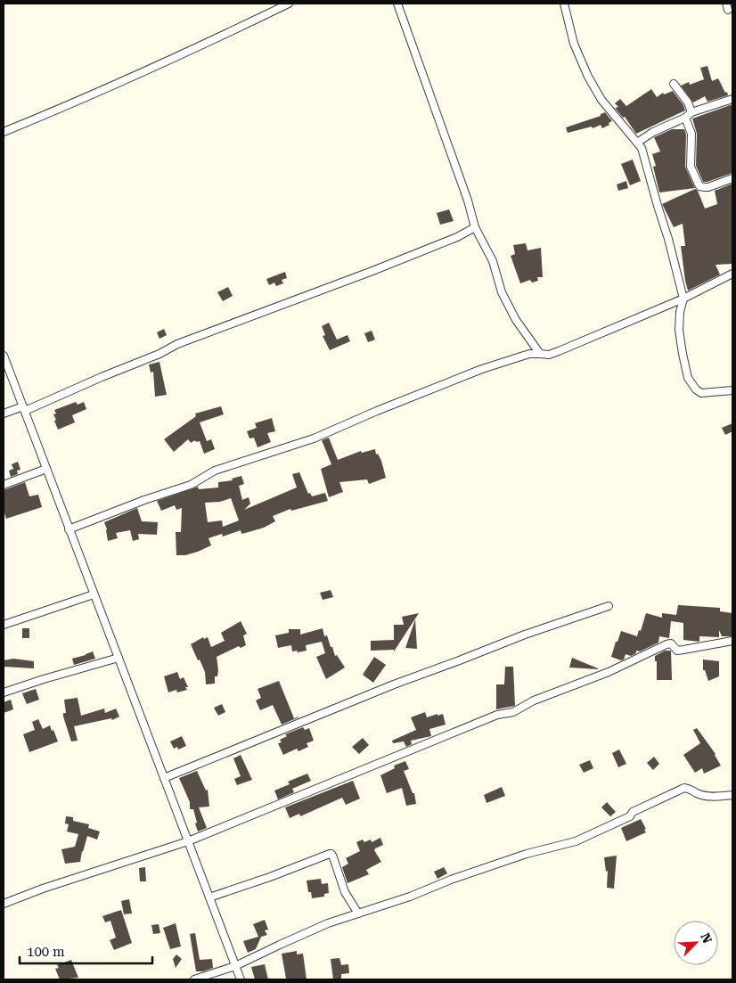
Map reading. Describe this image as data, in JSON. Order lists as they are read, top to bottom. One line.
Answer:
{"scale_bar":"100 m","north":"top right"}
